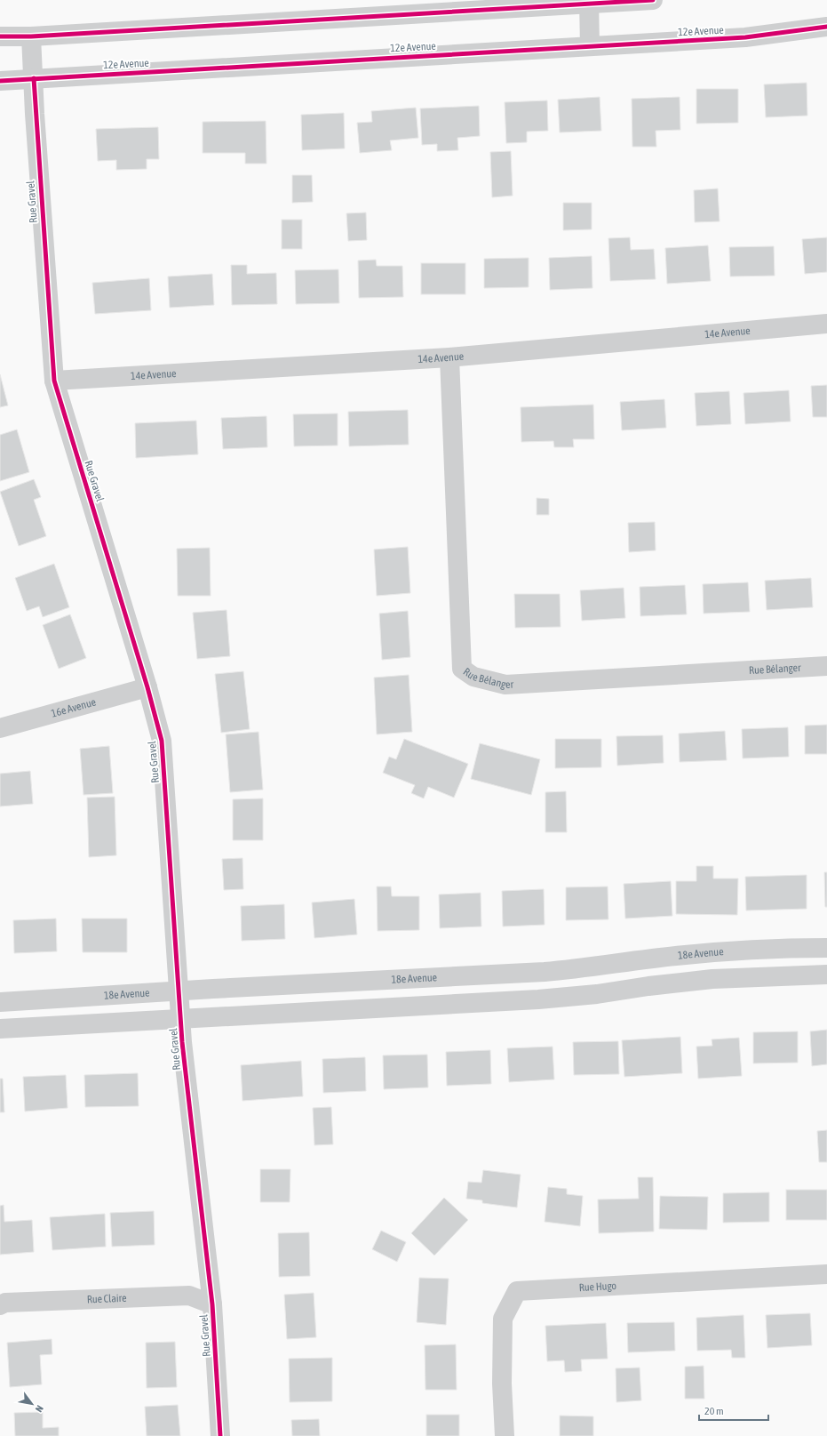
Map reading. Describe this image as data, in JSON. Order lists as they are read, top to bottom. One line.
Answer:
{"streets":{"street":["12e Avenue","Rue Gravel","14e Avenue","Rue Bélanger","16e Avenue","18e Avenue","Rue Hugo","Rue Claire"]},"crossings":[["12e Avenue","Rue Gravel"],["Rue Gravel","14e Avenue"],["Rue Gravel","16e Avenue"],["Rue Gravel","18e Avenue"],["Rue Gravel","Rue Claire"],["14e Avenue","Rue Bélanger"]],"scale_bar":"20 m","north":"bottom right"}
